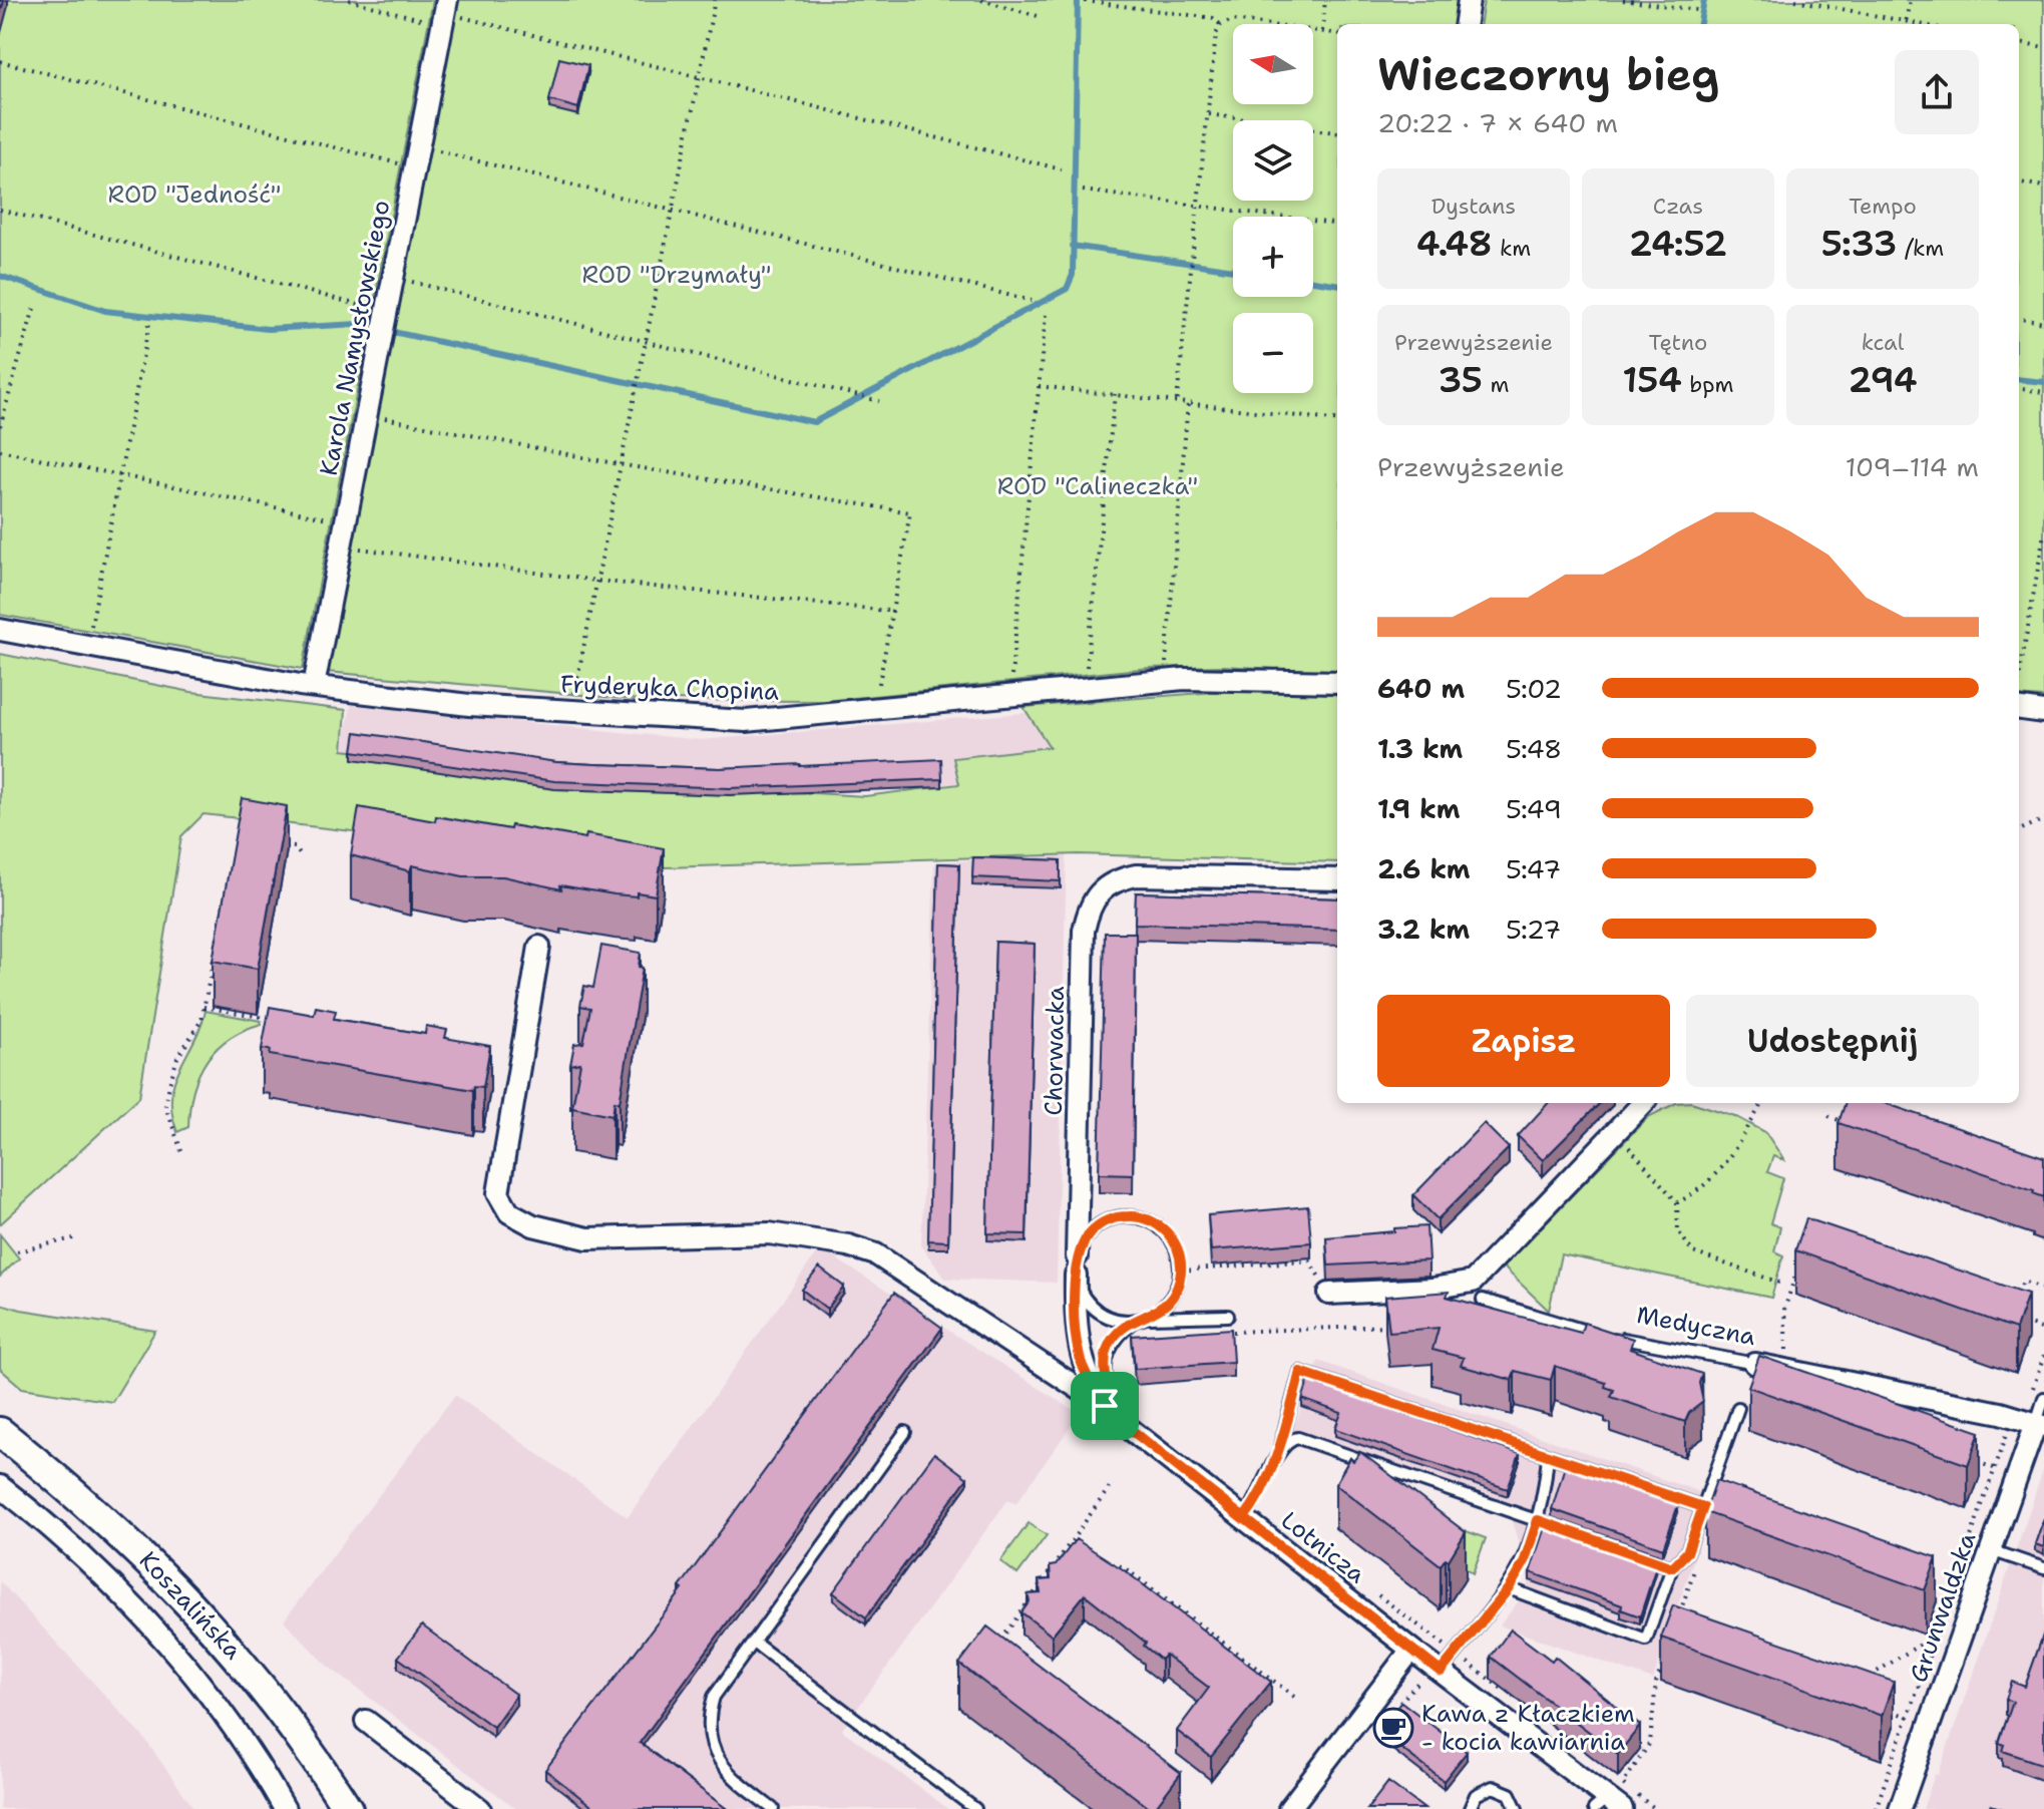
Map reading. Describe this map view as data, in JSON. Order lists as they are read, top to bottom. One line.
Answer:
{"streets":{"street":["Karola Namysłowskiego","Fryderyka Chopina","Chorwacka","Medyczna","Lotnicza","Koszalińska","Grunwaldzka"]},"crossings":[["Karola Namysłowskiego","Fryderyka Chopina"],["Chorwacka","Lotnicza"],["Medyczna","Grunwaldzka"]],"parks":["ROD \"Jedność\"","ROD \"Drzymały\"","ROD \"Calineczka\""],"places":{"cafe":["Kawa z Kłaczkiem - kocia kawiarnia"]},"north":"left","page":{"map_buttons":["+","−"],"heading":["Wieczorny bieg","20:22 · 7 × 640 m"],"stats":[["Dystans","4.48 km"],["Czas","24:52"],["Tempo","5:33 /km"],["Przewyższenie","35 m"],["Tętno","154 bpm"],["kcal","294"]],"chart":["Przewyższenie","109–114 m"],"list":[{"name":"640 m","note":"5:02"},{"name":"1.3 km","note":"5:48"},{"name":"1.9 km","note":"5:49"},{"name":"2.6 km","note":"5:47"},{"name":"3.2 km","note":"5:27"}],"buttons":["Zapisz","Udostępnij"]}}
